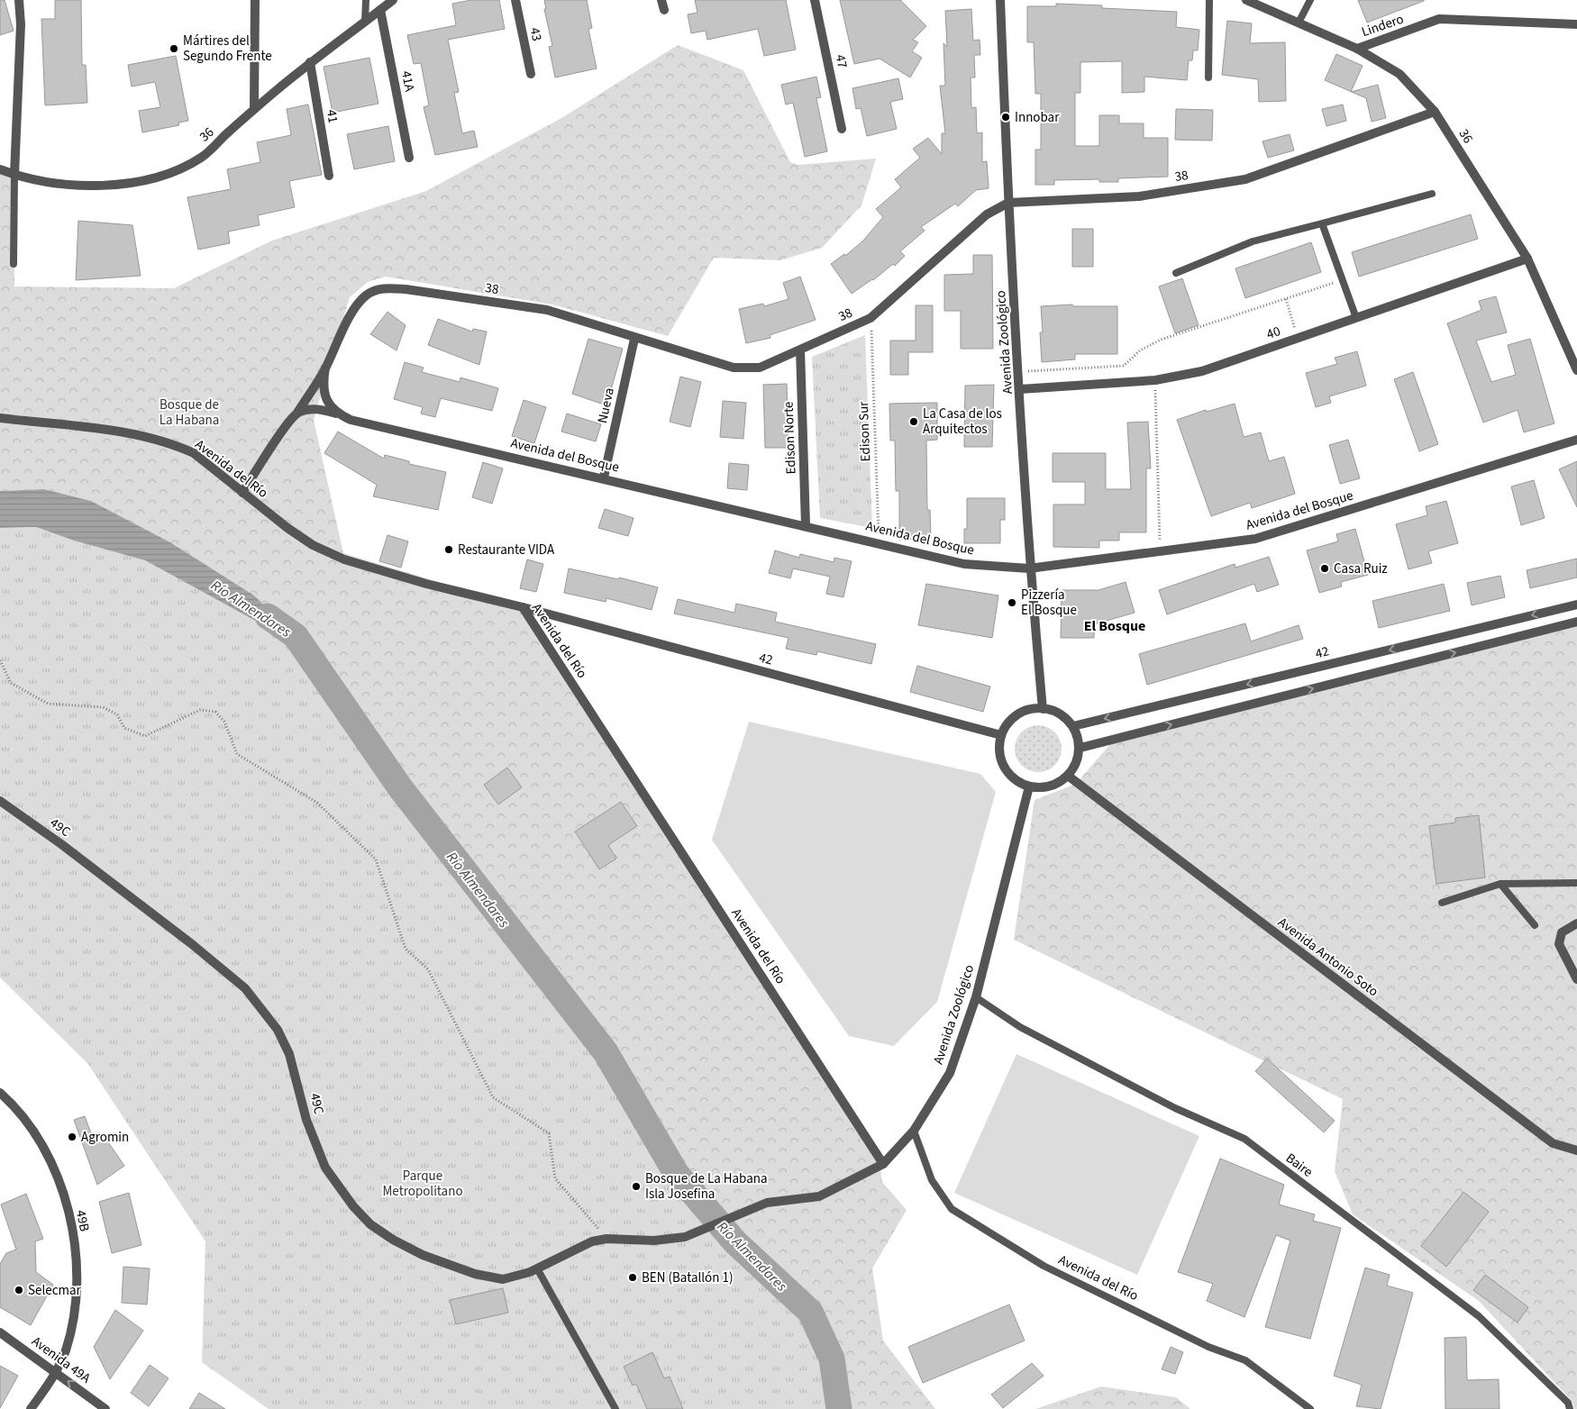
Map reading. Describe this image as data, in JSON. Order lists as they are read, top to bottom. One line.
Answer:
{"streets":{"street":["Lindero","43","47","41A","41","36","38","40","Avenida Zoológico","Nueva","Edison Norte","Avenida del Bosque","Avenida del Río","42","49C","Avenida Antonio Soto","49B","Avenida 49A"],"lane":["Baire"],"path":["Edison Sur"]},"crossings":[["Lindero","36"],["41A","36"],["41","36"],["36","38"],["36","40"],["38","Avenida Zoológico"],["38","Nueva"],["38","Edison Sur"],["38","Edison Norte"],["38","Avenida del Bosque"],["40","Avenida Zoológico"],["Avenida Zoológico","Avenida del Bosque"],["Avenida Zoológico","Avenida del Río"],["Avenida Zoológico","42"],["Avenida Zoológico","49C"],["Avenida Zoológico","Avenida Antonio Soto"],["Avenida Zoológico","Baire"],["Nueva","Avenida del Bosque"],["Edison Sur","Avenida del Bosque"],["Edison Norte","Avenida del Bosque"],["Avenida del Río","42"],["42","Avenida Antonio Soto"],["49B","Avenida 49A"]],"one_way":["Avenida 49A"],"districts":["El Bosque"],"water":["Río Almendares"],"parks":["Bosque de La Habana","Parque Metropolitano"],"places":["Mártires del Segundo Frente","Innobar","La Casa de los Arquitectos","Restaurante VIDA","Casa Ruiz","Pizzería El Bosque","Agromin","Bosque de La Habana Isla Josefina","BEN (Batallón 1)","Selecmar"]}
